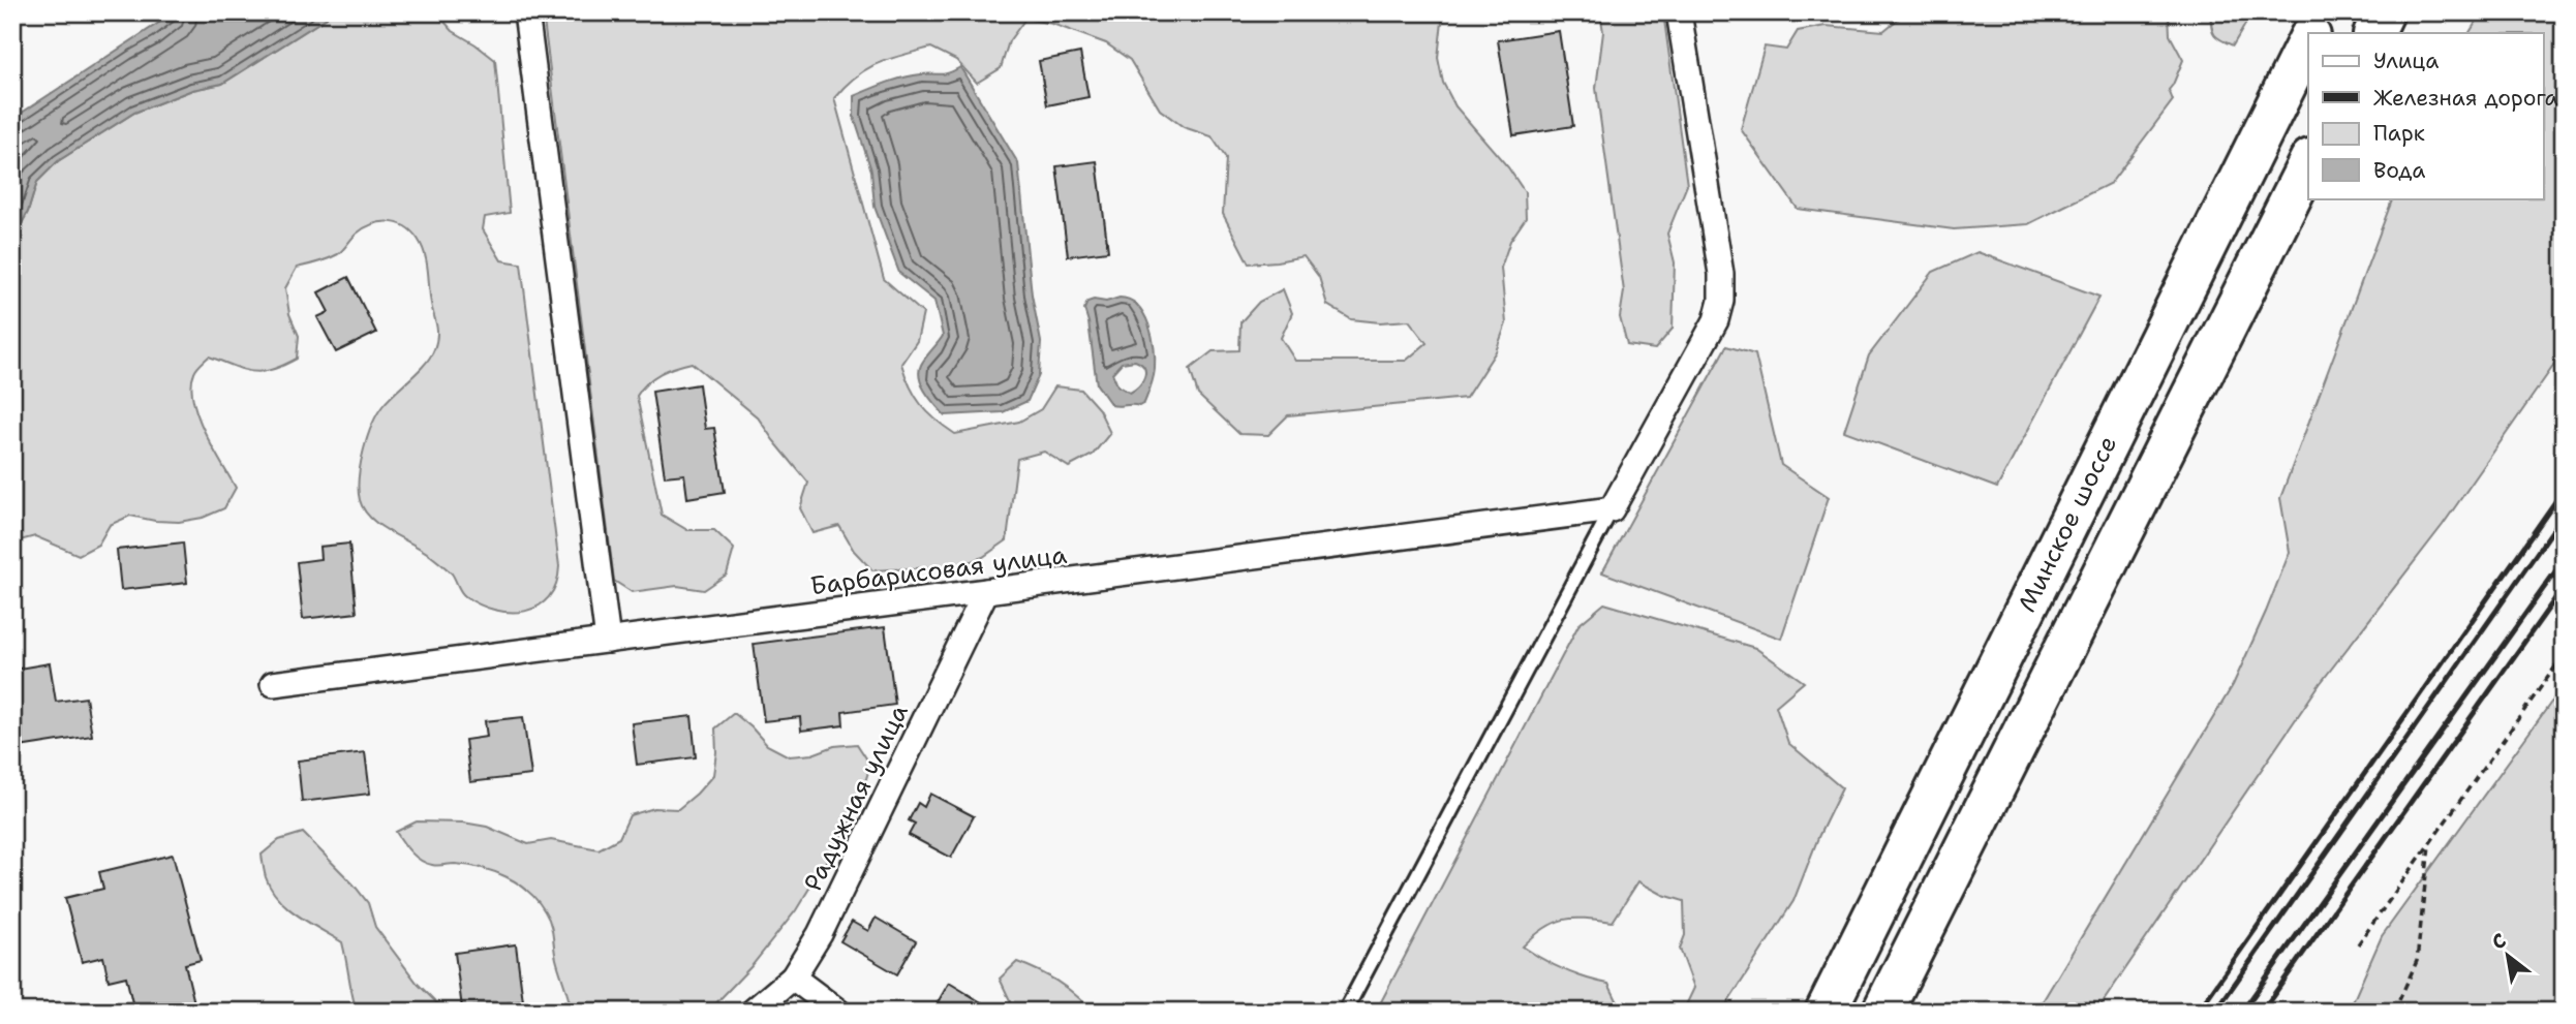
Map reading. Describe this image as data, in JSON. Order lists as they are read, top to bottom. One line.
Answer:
{"streets":{"highway":["Минское шоссе"],"street":["Барбарисовая улица","Радужная улица"]},"crossings":[["Барбарисовая улица","Радужная улица"]],"legend":["Улица","Железная дорога","Парк","Вода"],"north":"top left"}
